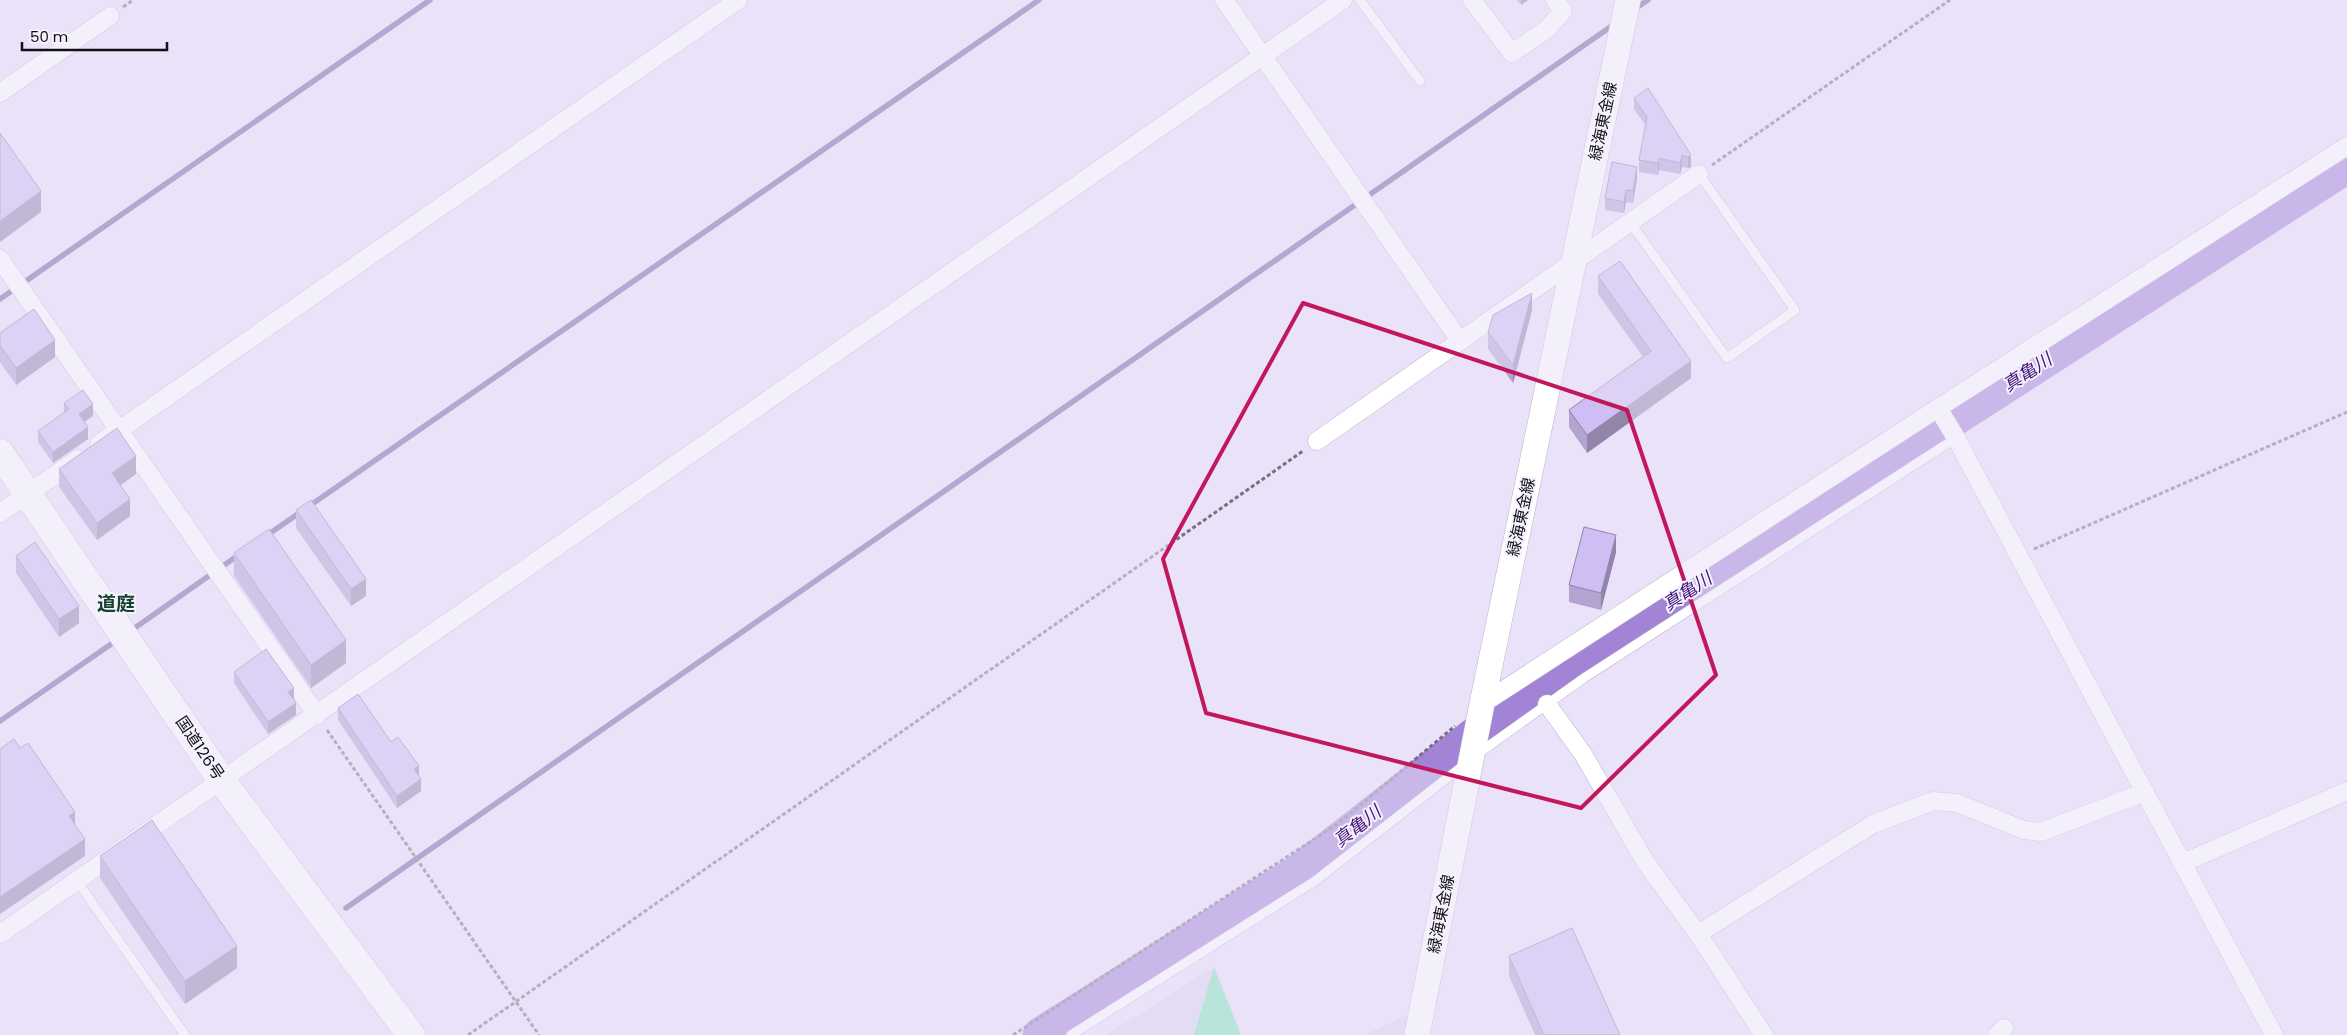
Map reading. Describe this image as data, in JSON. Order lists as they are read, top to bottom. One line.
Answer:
{"streets":{"highway":["国道126号"],"main road":["緑海東金線"]},"districts":["道庭"],"water":["真亀川"],"scale_bar":"50 m"}
